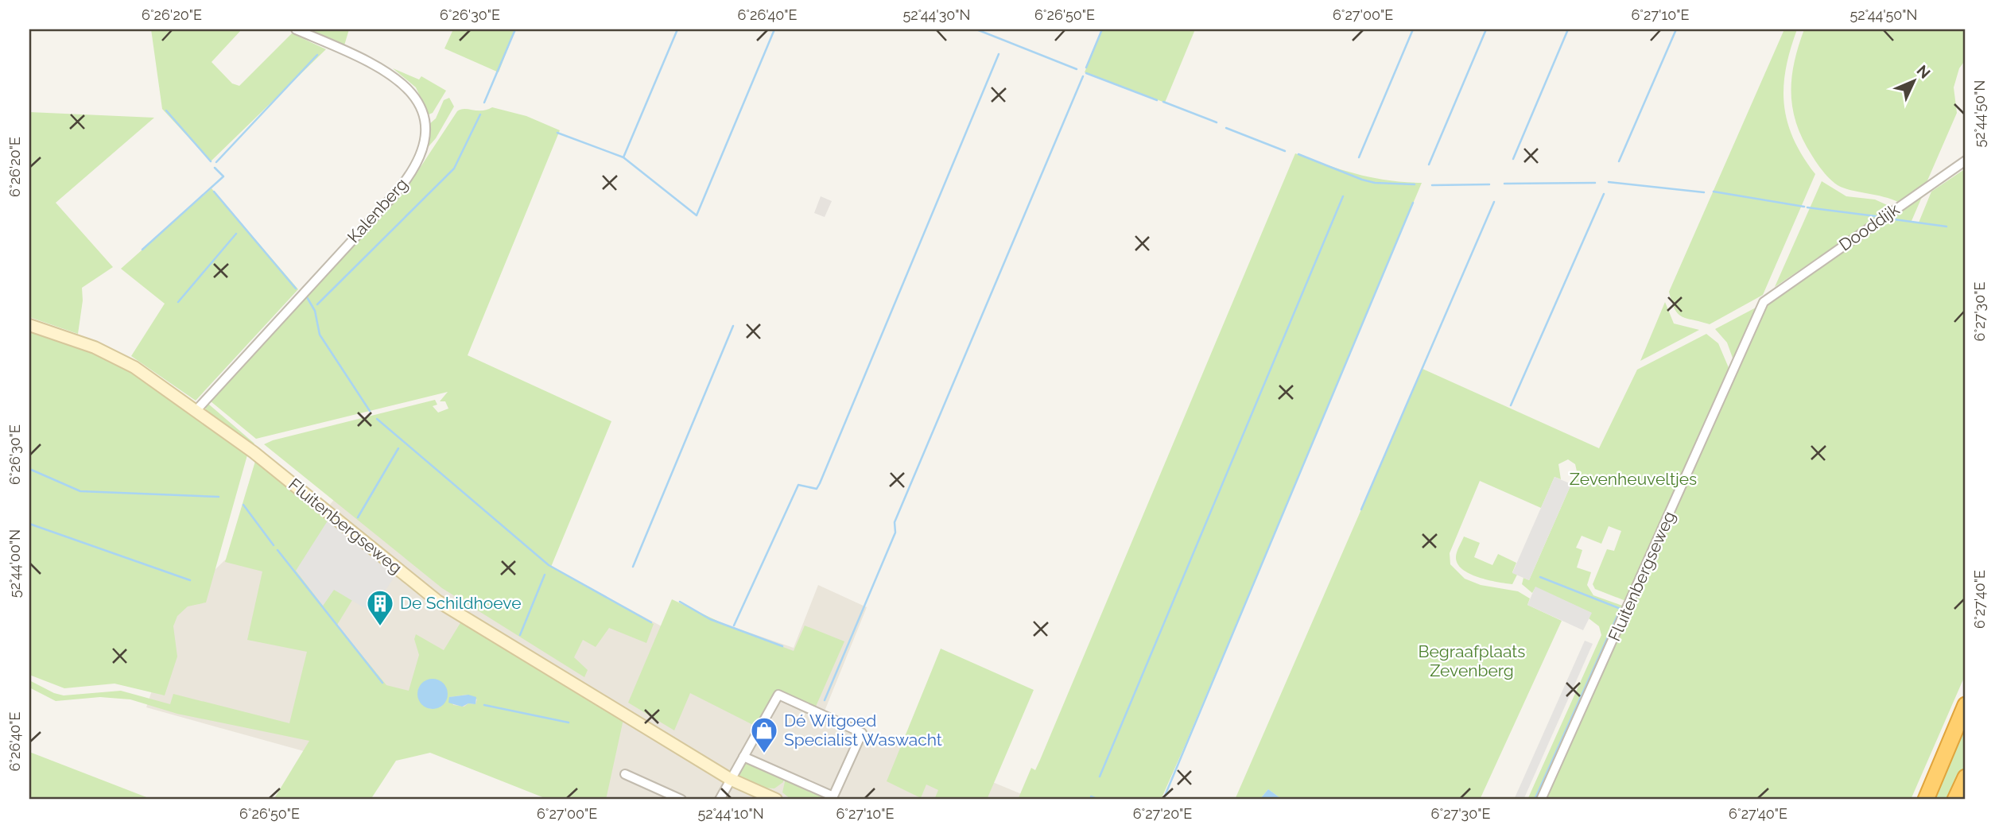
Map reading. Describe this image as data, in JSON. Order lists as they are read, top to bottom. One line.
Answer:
{"streets":{"street":["Kalenberg","Dooddijk","Fluitenbergseweg"]},"crossings":[["Kalenberg","Fluitenbergseweg"],["Dooddijk","Fluitenbergseweg"]],"parks":["Zevenheuveltjes","Begraafplaats Zevenberg"],"places":{"building":["De Schildhoeve"],"shop":["Dé Witgoed Specialist Waswacht"]},"north":"top right","coordinates":["6°26'20\"E","6°26'30\"E","6°26'40\"E","52°44'30\"N","6°26'50\"E","6°27'00\"E","6°27'10\"E","52°44'50\"N","6°27'30\"E","52°44'00\"N","6°27'40\"E","52°44'10\"N","6°27'20\"E"]}
